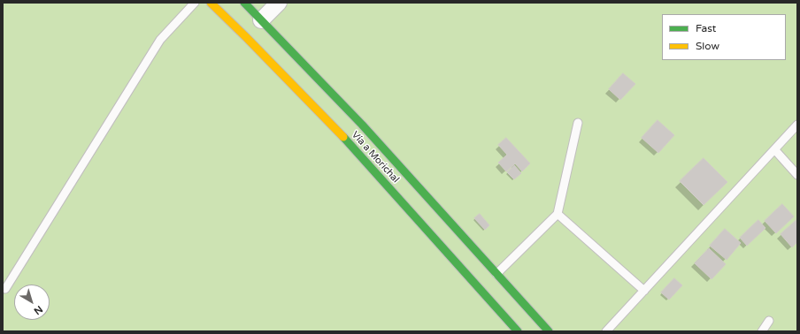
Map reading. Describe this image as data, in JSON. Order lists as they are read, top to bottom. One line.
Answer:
{"streets":{"street":["Vía a Morichal"]},"legend":["Fast","Slow"],"north":"bottom right"}
